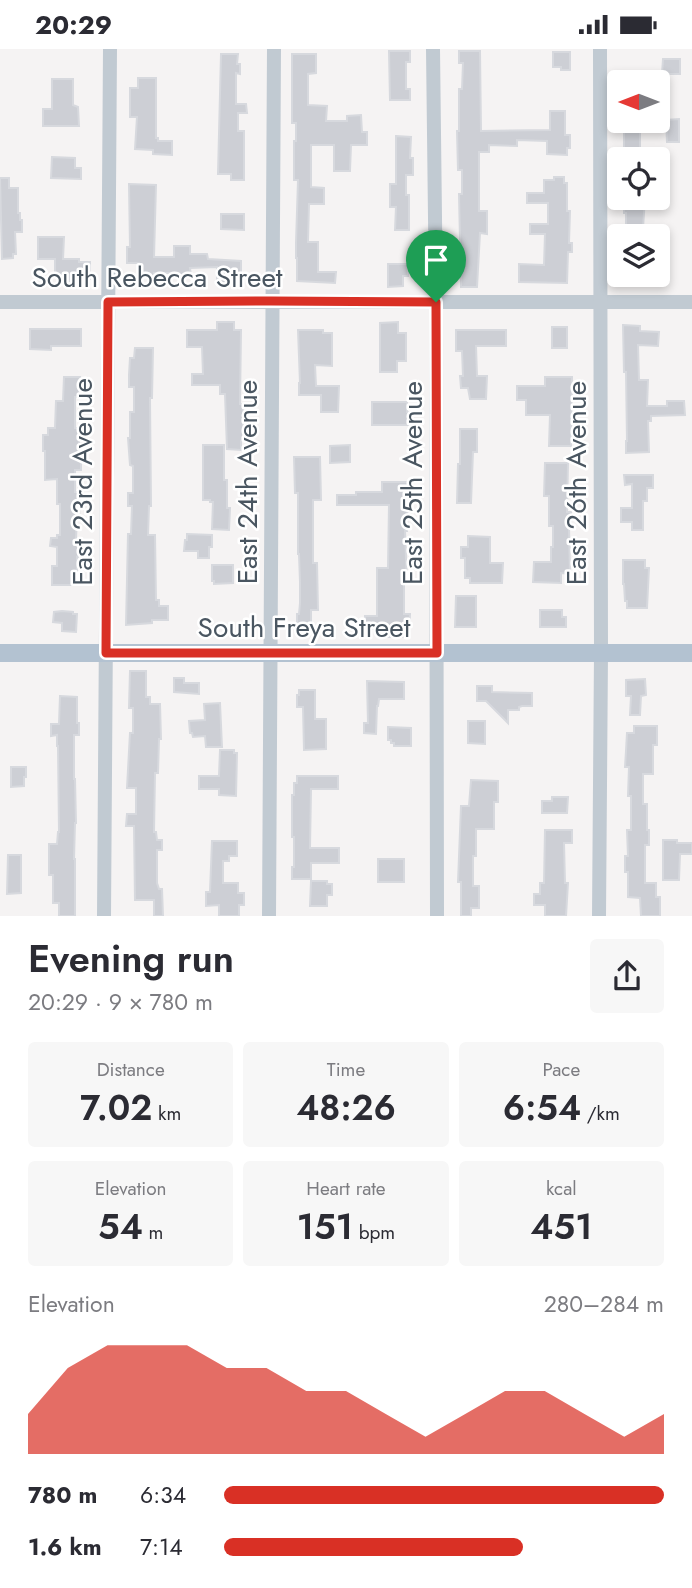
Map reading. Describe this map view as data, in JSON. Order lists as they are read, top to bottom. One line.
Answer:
{"streets":{"main road":["South Freya Street"],"street":["South Rebecca Street","East 23rd Avenue","East 24th Avenue","East 25th Avenue","East 26th Avenue"]},"crossings":[["South Rebecca Street","East 23rd Avenue"],["South Rebecca Street","East 24th Avenue"],["South Rebecca Street","East 25th Avenue"],["South Rebecca Street","East 26th Avenue"],["East 23rd Avenue","South Freya Street"],["East 24th Avenue","South Freya Street"],["East 25th Avenue","South Freya Street"],["East 26th Avenue","South Freya Street"]],"north":"left","page":{"status":"20:29","heading":["Evening run","20:29 · 9 × 780 m"],"stats":[["Distance","7.02 km"],["Time","48:26"],["Pace","6:54 /km"],["Elevation","54 m"],["Heart rate","151 bpm"],["kcal","451"]],"chart":["Elevation","280–284 m"],"list":[{"name":"780 m","note":"6:34"},{"name":"1.6 km","note":"7:14"}]}}
